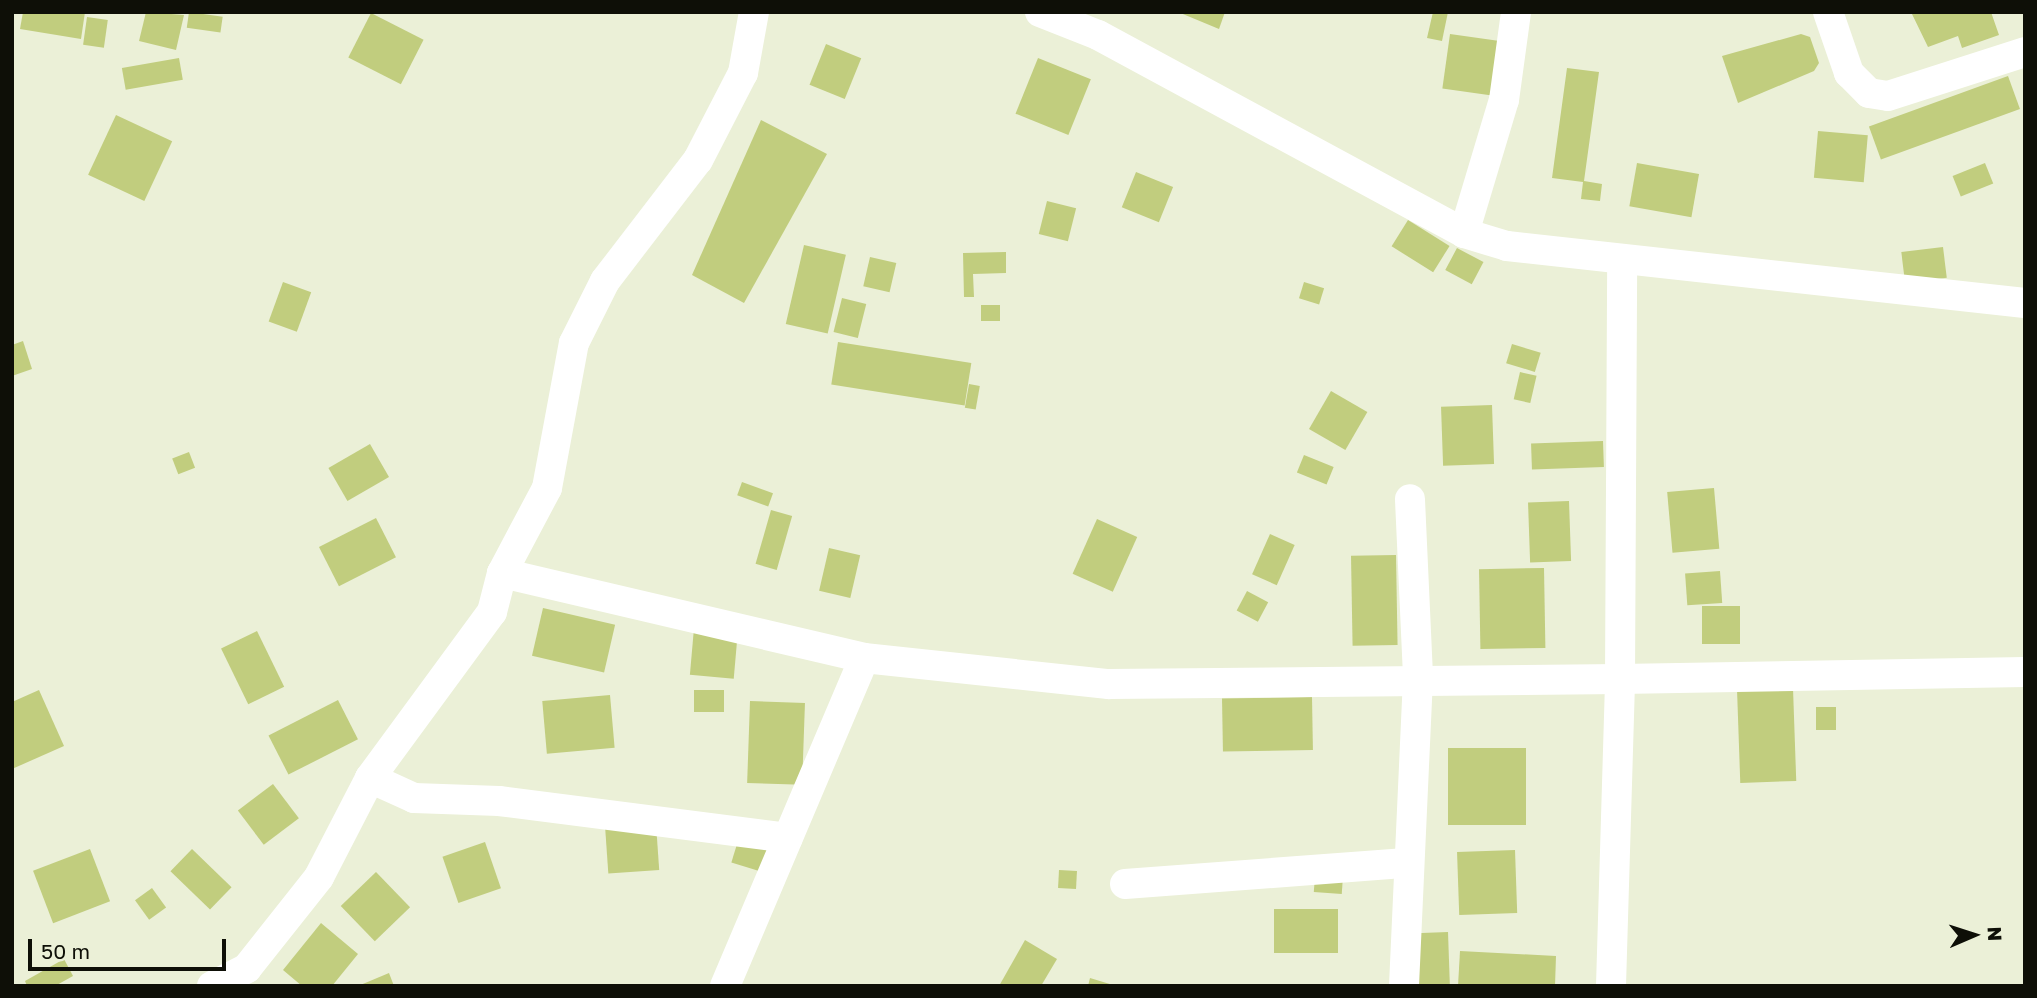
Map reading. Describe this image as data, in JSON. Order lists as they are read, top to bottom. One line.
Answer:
{"scale_bar":"50 m","north":"right"}
